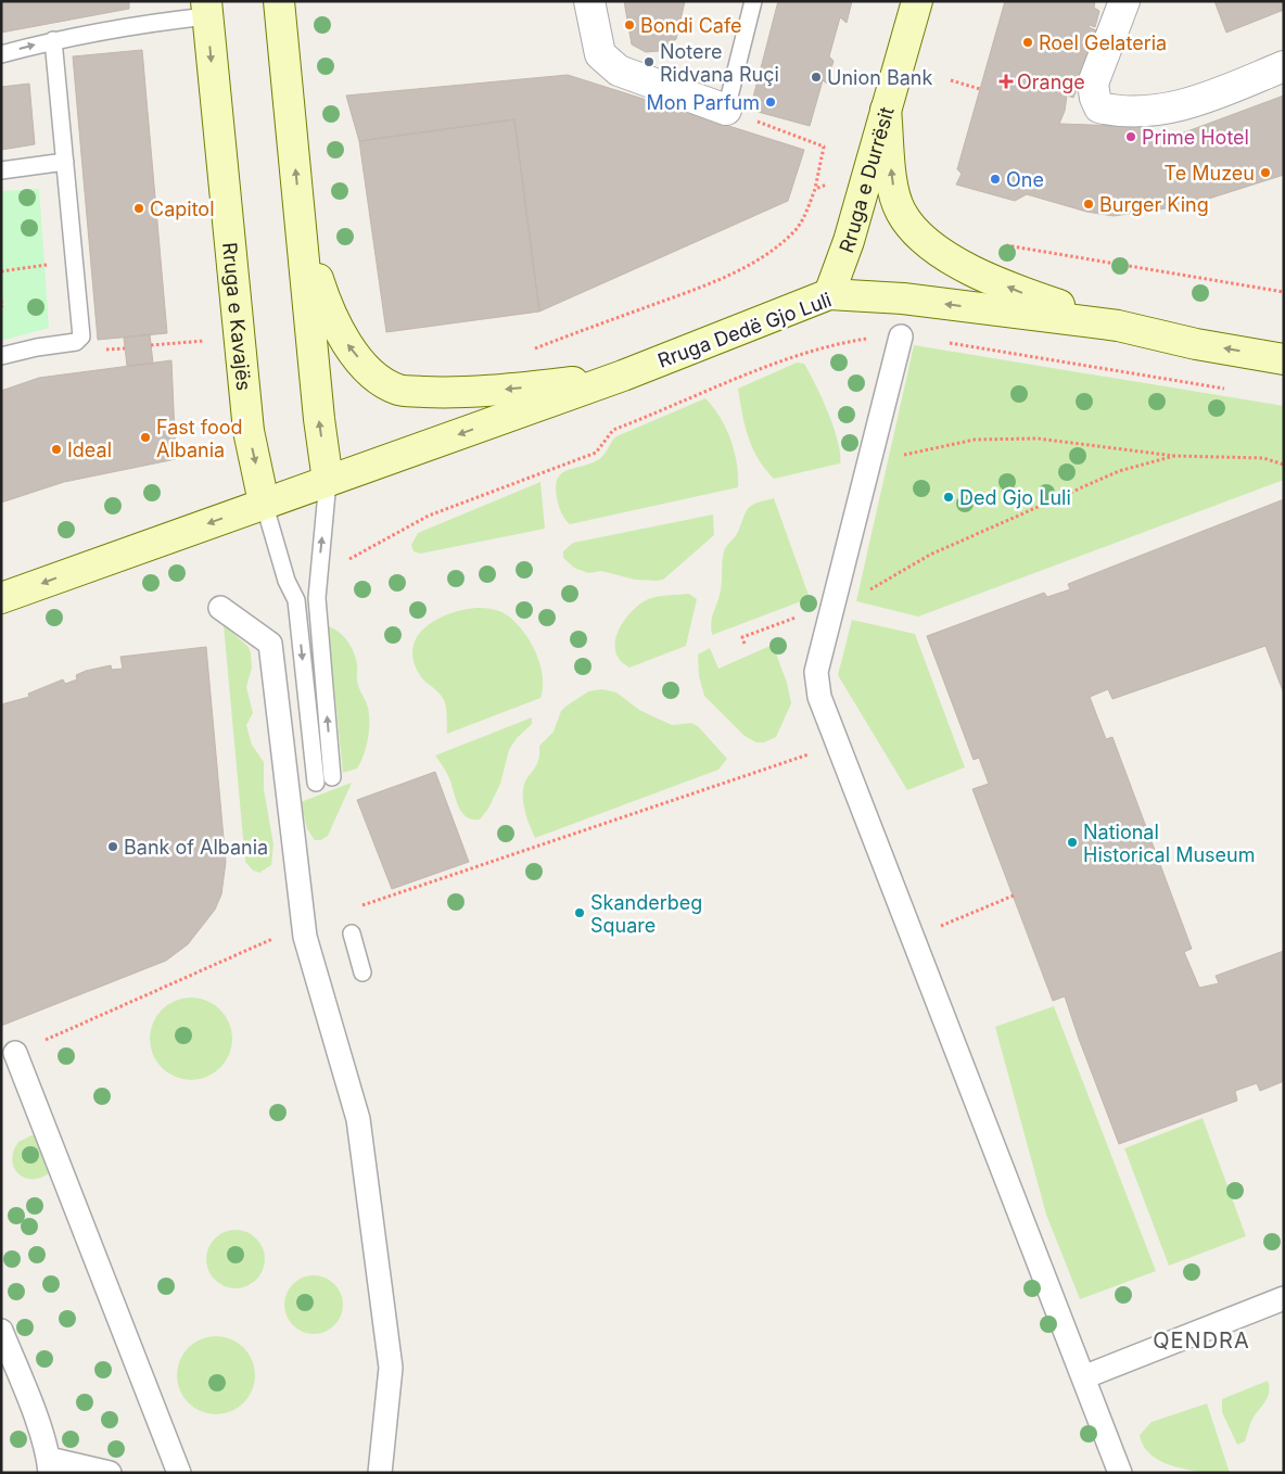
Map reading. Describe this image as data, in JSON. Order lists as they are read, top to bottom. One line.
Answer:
{"streets":{"main road":["Rruga e Durrësit","Rruga e Kavajës","Rruga Dedë Gjo Luli"]},"crossings":[["Rruga e Durrësit","Rruga Dedë Gjo Luli"],["Rruga e Kavajës","Rruga Dedë Gjo Luli"]],"one_way":["Rruga Dedë Gjo Luli"],"districts":["QENDRA"],"places":{"other":["Bondi Cafe","Roel Gelateria","Notere Ridvana Ruçi","Union Bank","Mon Parfum","Prime Hotel","Te Muzeu","One","Burger King","Capitol","Fast food Albania","Ideal","Ded Gjo Luli","National Historical Museum","Bank of Albania","Skanderbeg Square"],"health":["Orange"]}}
